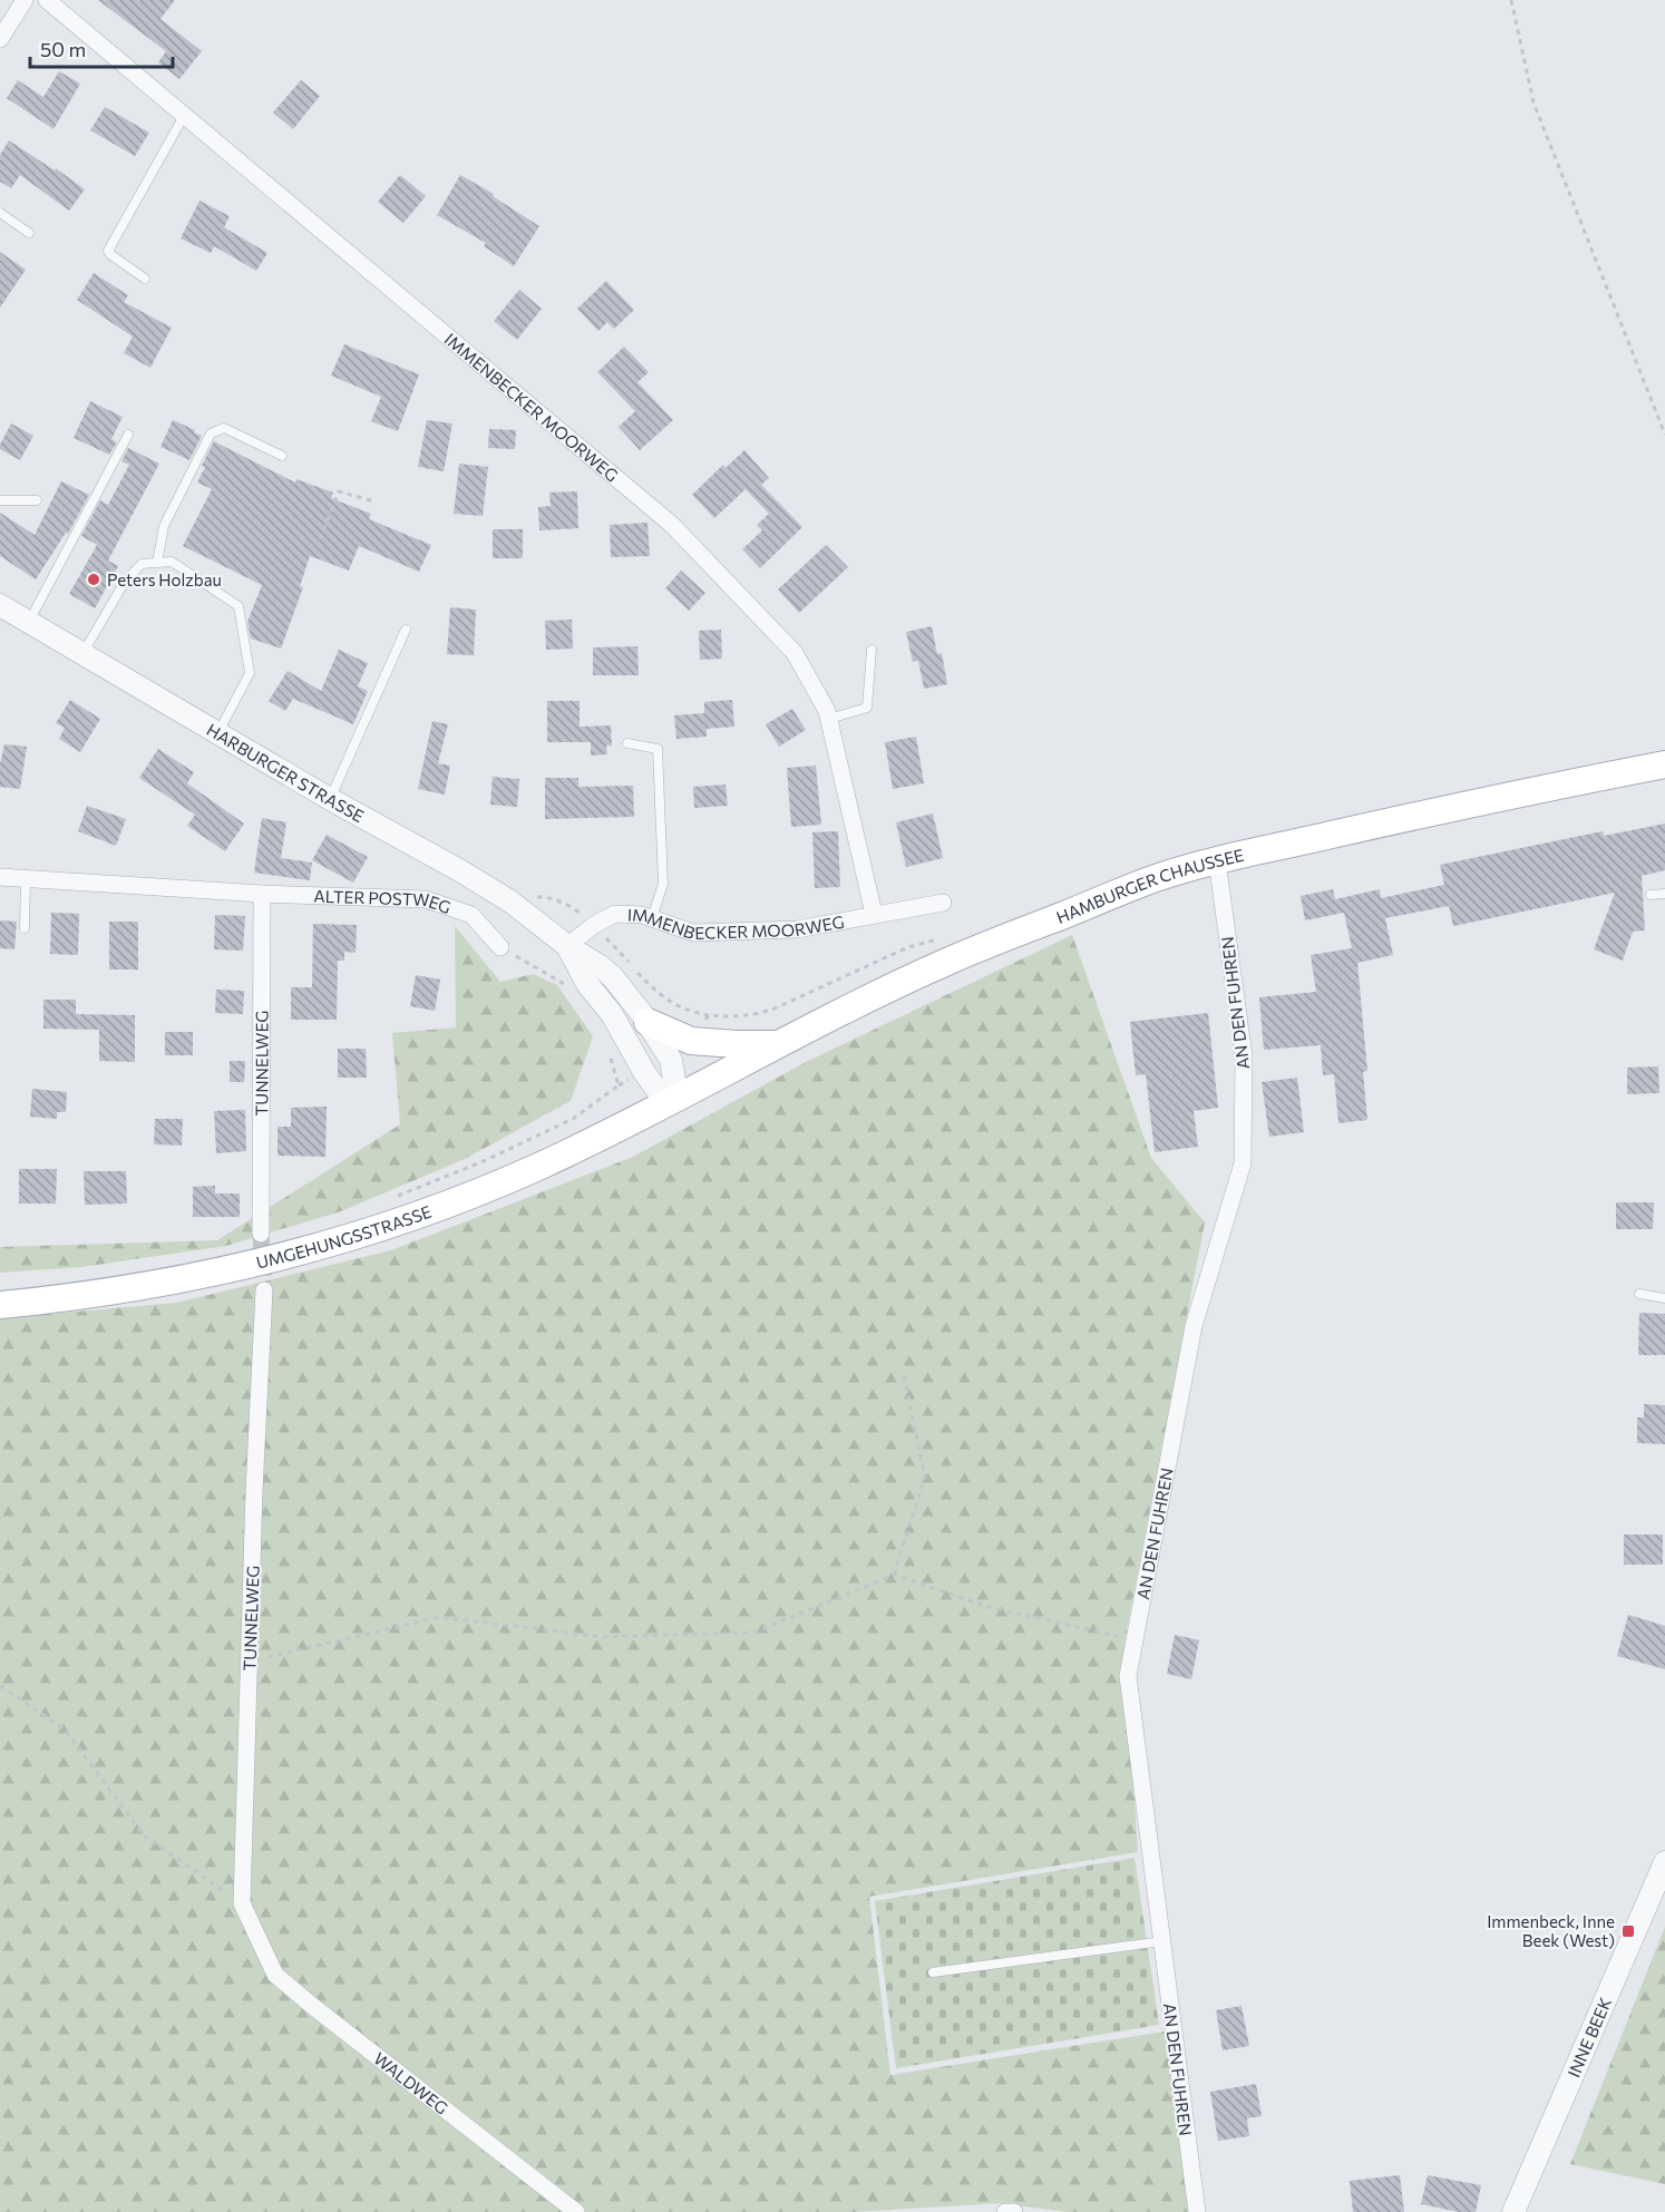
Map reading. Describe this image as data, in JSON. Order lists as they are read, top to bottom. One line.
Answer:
{"streets":{"main road":["HAMBURGER CHAUSSEE","UMGEHUNGSSTRASSE"],"street":["IMMENBECKER MOORWEG","HARBURGER STRASSE","ALTER POSTWEG","AN DEN FUHREN","TUNNELWEG","INNE BEEK","WALDWEG"]},"crossings":[["IMMENBECKER MOORWEG","HARBURGER STRASSE"],["HARBURGER STRASSE","HAMBURGER CHAUSSEE"],["HARBURGER STRASSE","UMGEHUNGSSTRASSE"],["HAMBURGER CHAUSSEE","AN DEN FUHREN"],["HAMBURGER CHAUSSEE","UMGEHUNGSSTRASSE"],["ALTER POSTWEG","TUNNELWEG"],["TUNNELWEG","WALDWEG"]],"places":{"other":["Peters Holzbau"],"transit":["Immenbeck, Inne Beek (West)"]},"scale_bar":"50 m"}
